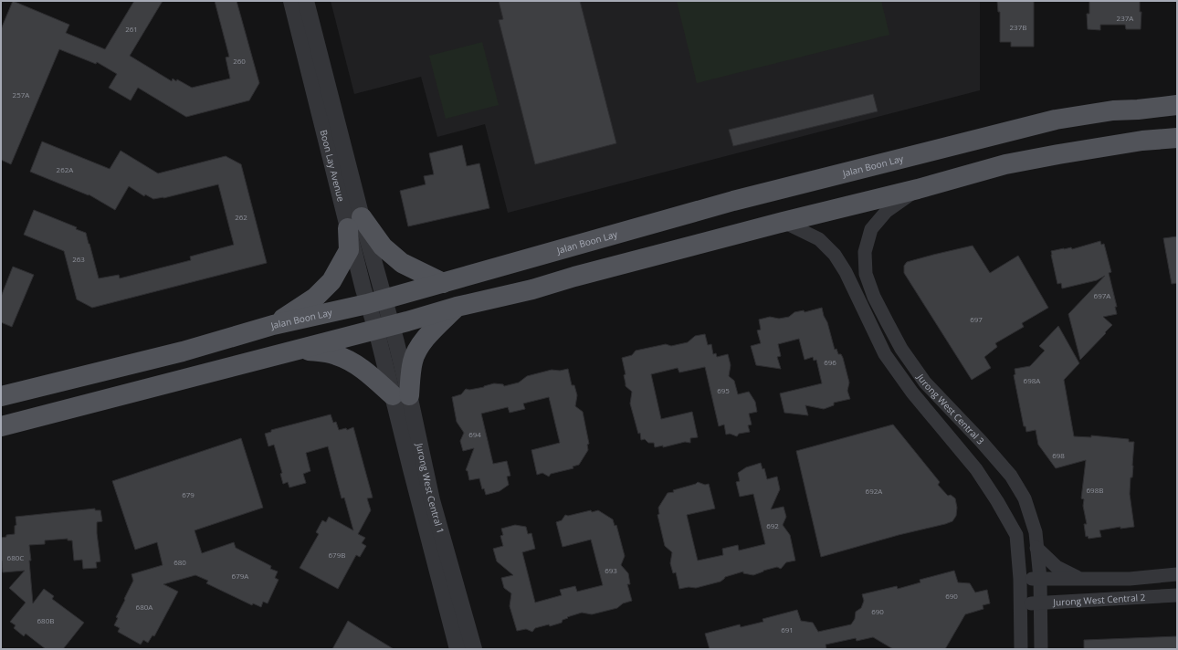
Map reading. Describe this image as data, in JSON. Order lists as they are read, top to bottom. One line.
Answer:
{"streets":{"main road":["Jalan Boon Lay"],"street":["Boon Lay Avenue","Jurong West Central 3","Jurong West Central 1","Jurong West Central 2"]},"crossings":[["Boon Lay Avenue","Jalan Boon Lay"],["Boon Lay Avenue","Jurong West Central 1"],["Jurong West Central 3","Jurong West Central 2"]],"house_numbers":["237A","237B","261","260","257A","262A","262","263","697A","697","696","698A","695","694","698","698B","692A","679","692","679B","680C","680","693","679A","690","680A","690","680B","691"]}
